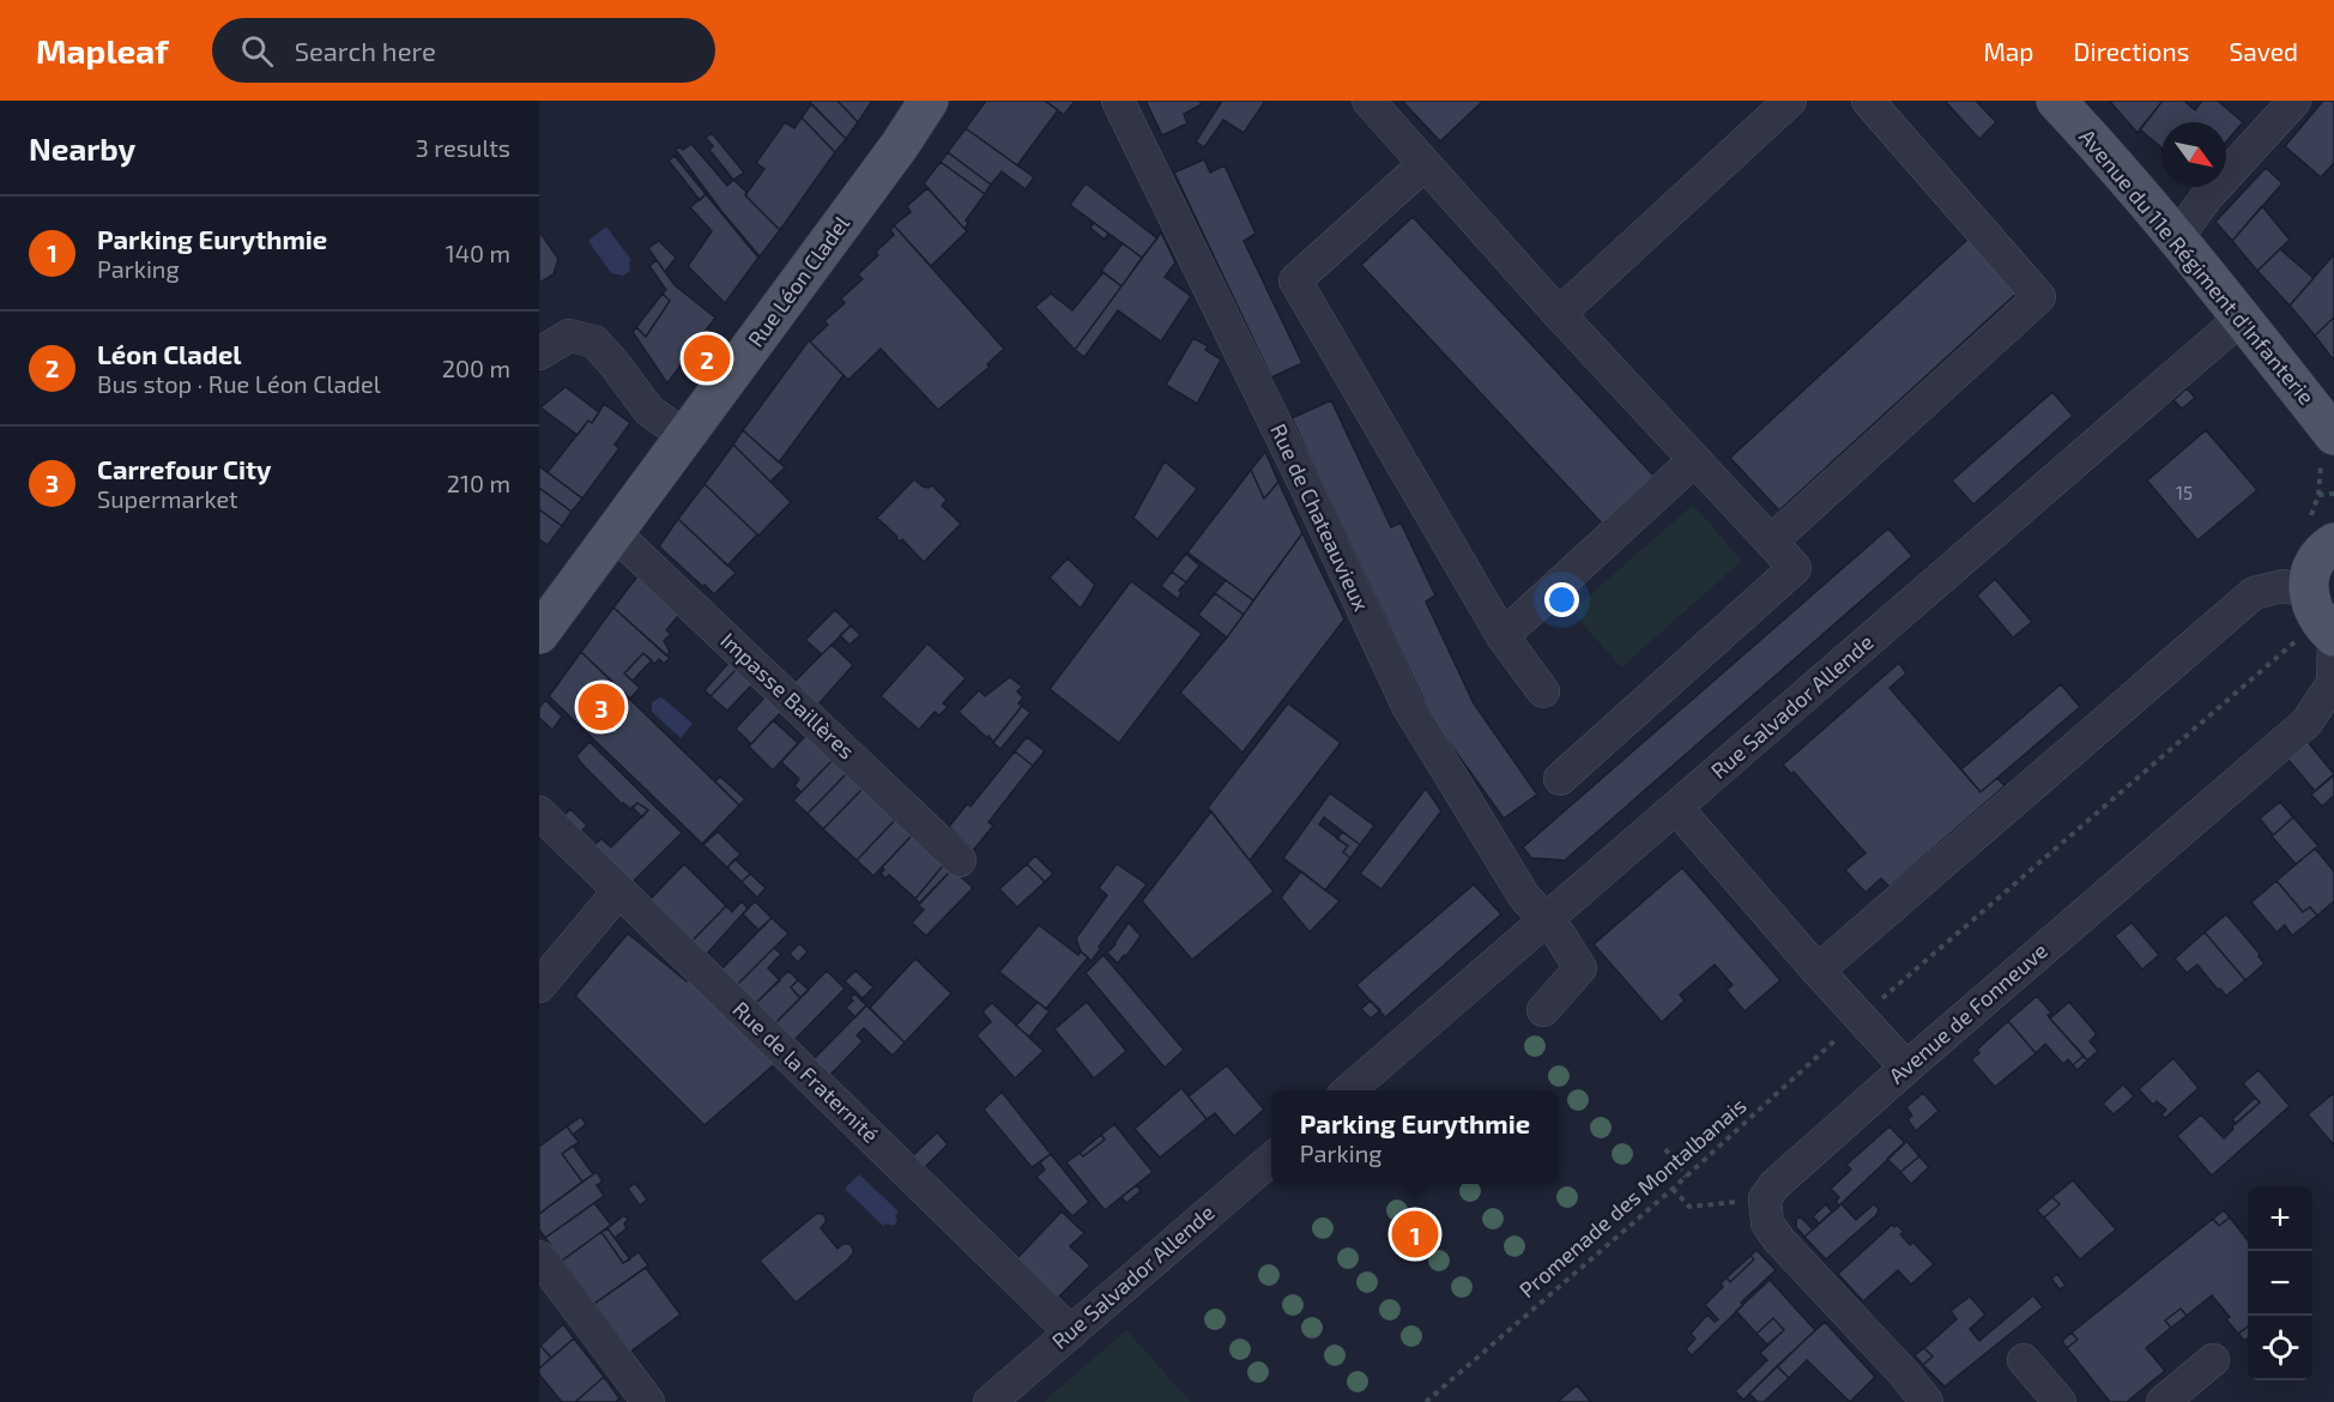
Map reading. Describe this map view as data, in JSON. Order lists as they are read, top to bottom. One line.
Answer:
{"streets":{"main road":["Avenue du 11e Régiment d'Infanterie","Rue Léon Cladel"],"street":["Rue de Chateauvieux","Impasse Baillères","Rue Salvador Allende","Avenue de Fonneuve","Rue de la Fraternité"],"path":["Promenade des Montalbanais"]},"crossings":[["Avenue du 11e Régiment d'Infanterie","Rue Salvador Allende"],["Rue Léon Cladel","Impasse Baillères"],["Rue de Chateauvieux","Rue Salvador Allende"],["Rue Salvador Allende","Rue de la Fraternité"]],"house_numbers":["15"],"north":"bottom right","page":{"header":"Mapleaf","search":"Search here","nav":["Map","Directions","Saved"],"heading":["Nearby","3 results"],"list":[{"mark":"1","name":"Parking Eurythmie","note":"Parking","value":"140 m"},{"mark":"2","name":"Léon Cladel","note":"Bus stop · Rue Léon Cladel","value":"200 m"},{"mark":"3","name":"Carrefour City","note":"Supermarket","value":"210 m"}],"pins":["2","3","1"],"popup":["Parking Eurythmie","Parking"],"map_buttons":["+","−"]}}
